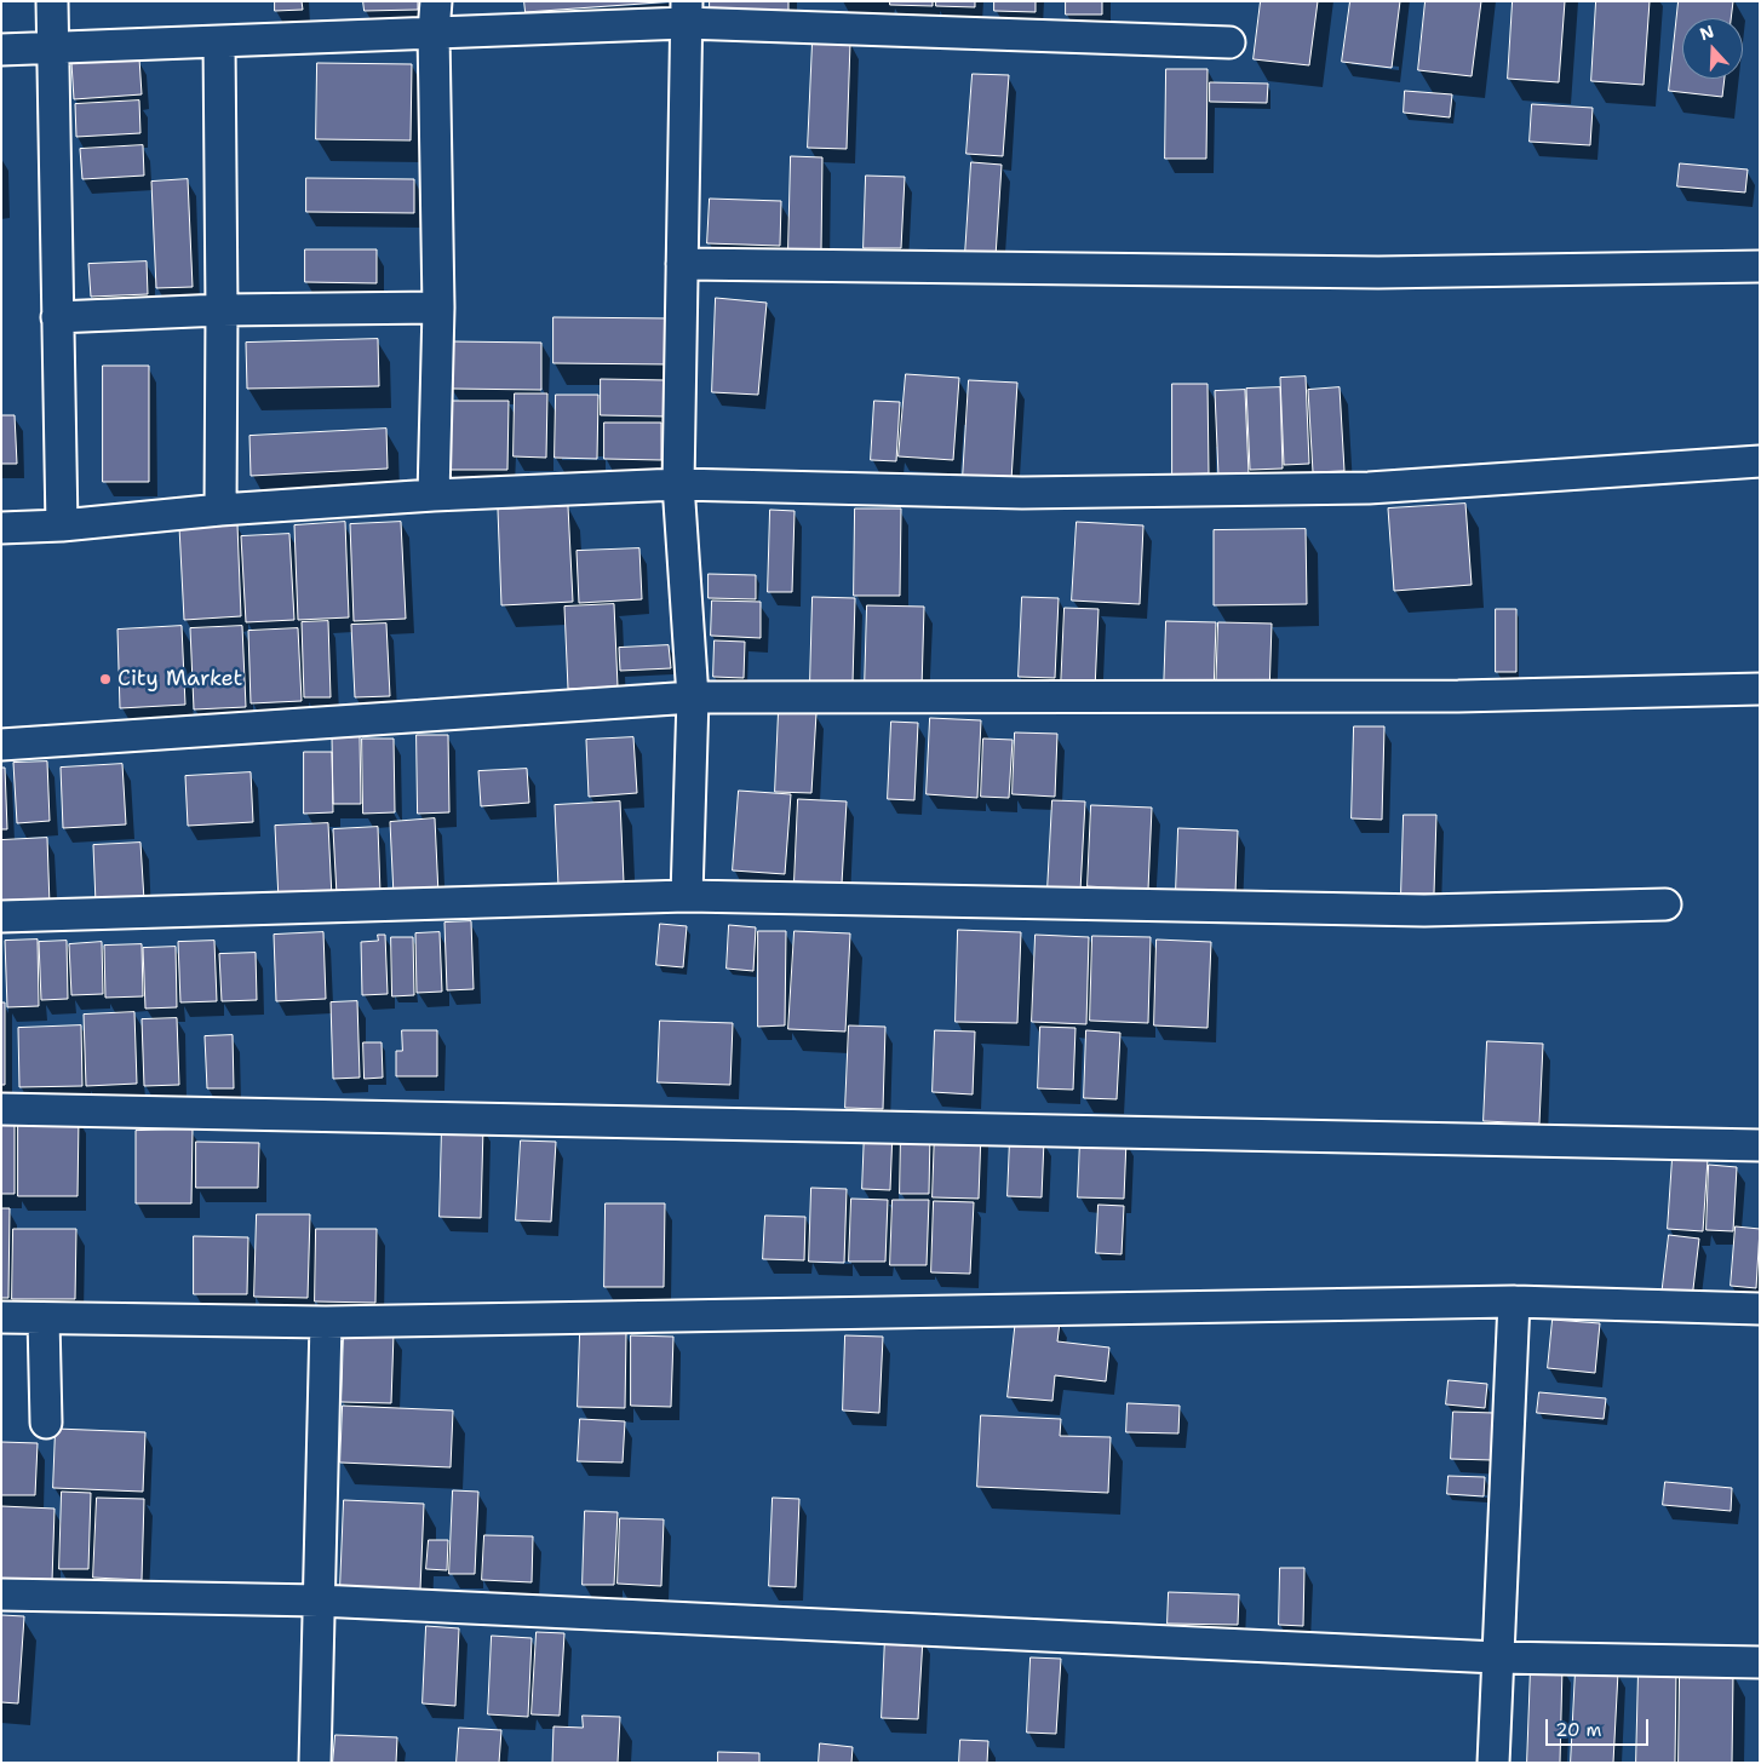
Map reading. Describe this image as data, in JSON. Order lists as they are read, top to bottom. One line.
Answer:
{"places":["City Market"],"scale_bar":"20 m","north":"top"}
